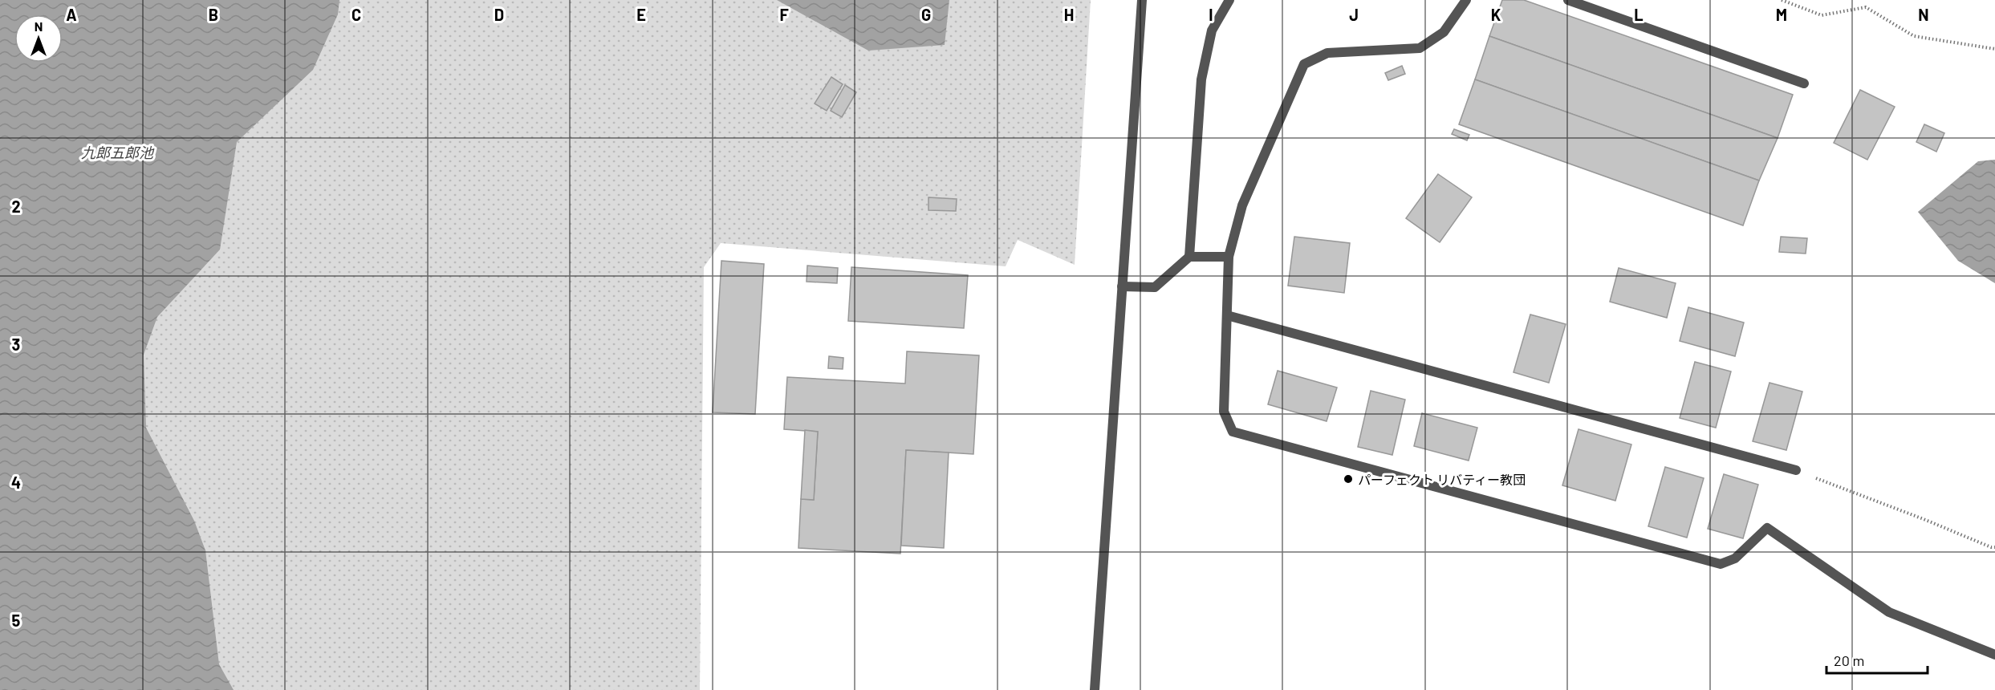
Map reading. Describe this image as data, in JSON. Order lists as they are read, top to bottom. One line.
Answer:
{"water":["九郎五郎池"],"places":["パーフェクト リバティー教団"],"scale_bar":"20 m","north":"top","grid":{"columns":["A","B","C","D","E","F","G","H","I","J","K","L","M","N"],"rows":["2","3","4","5"]}}
